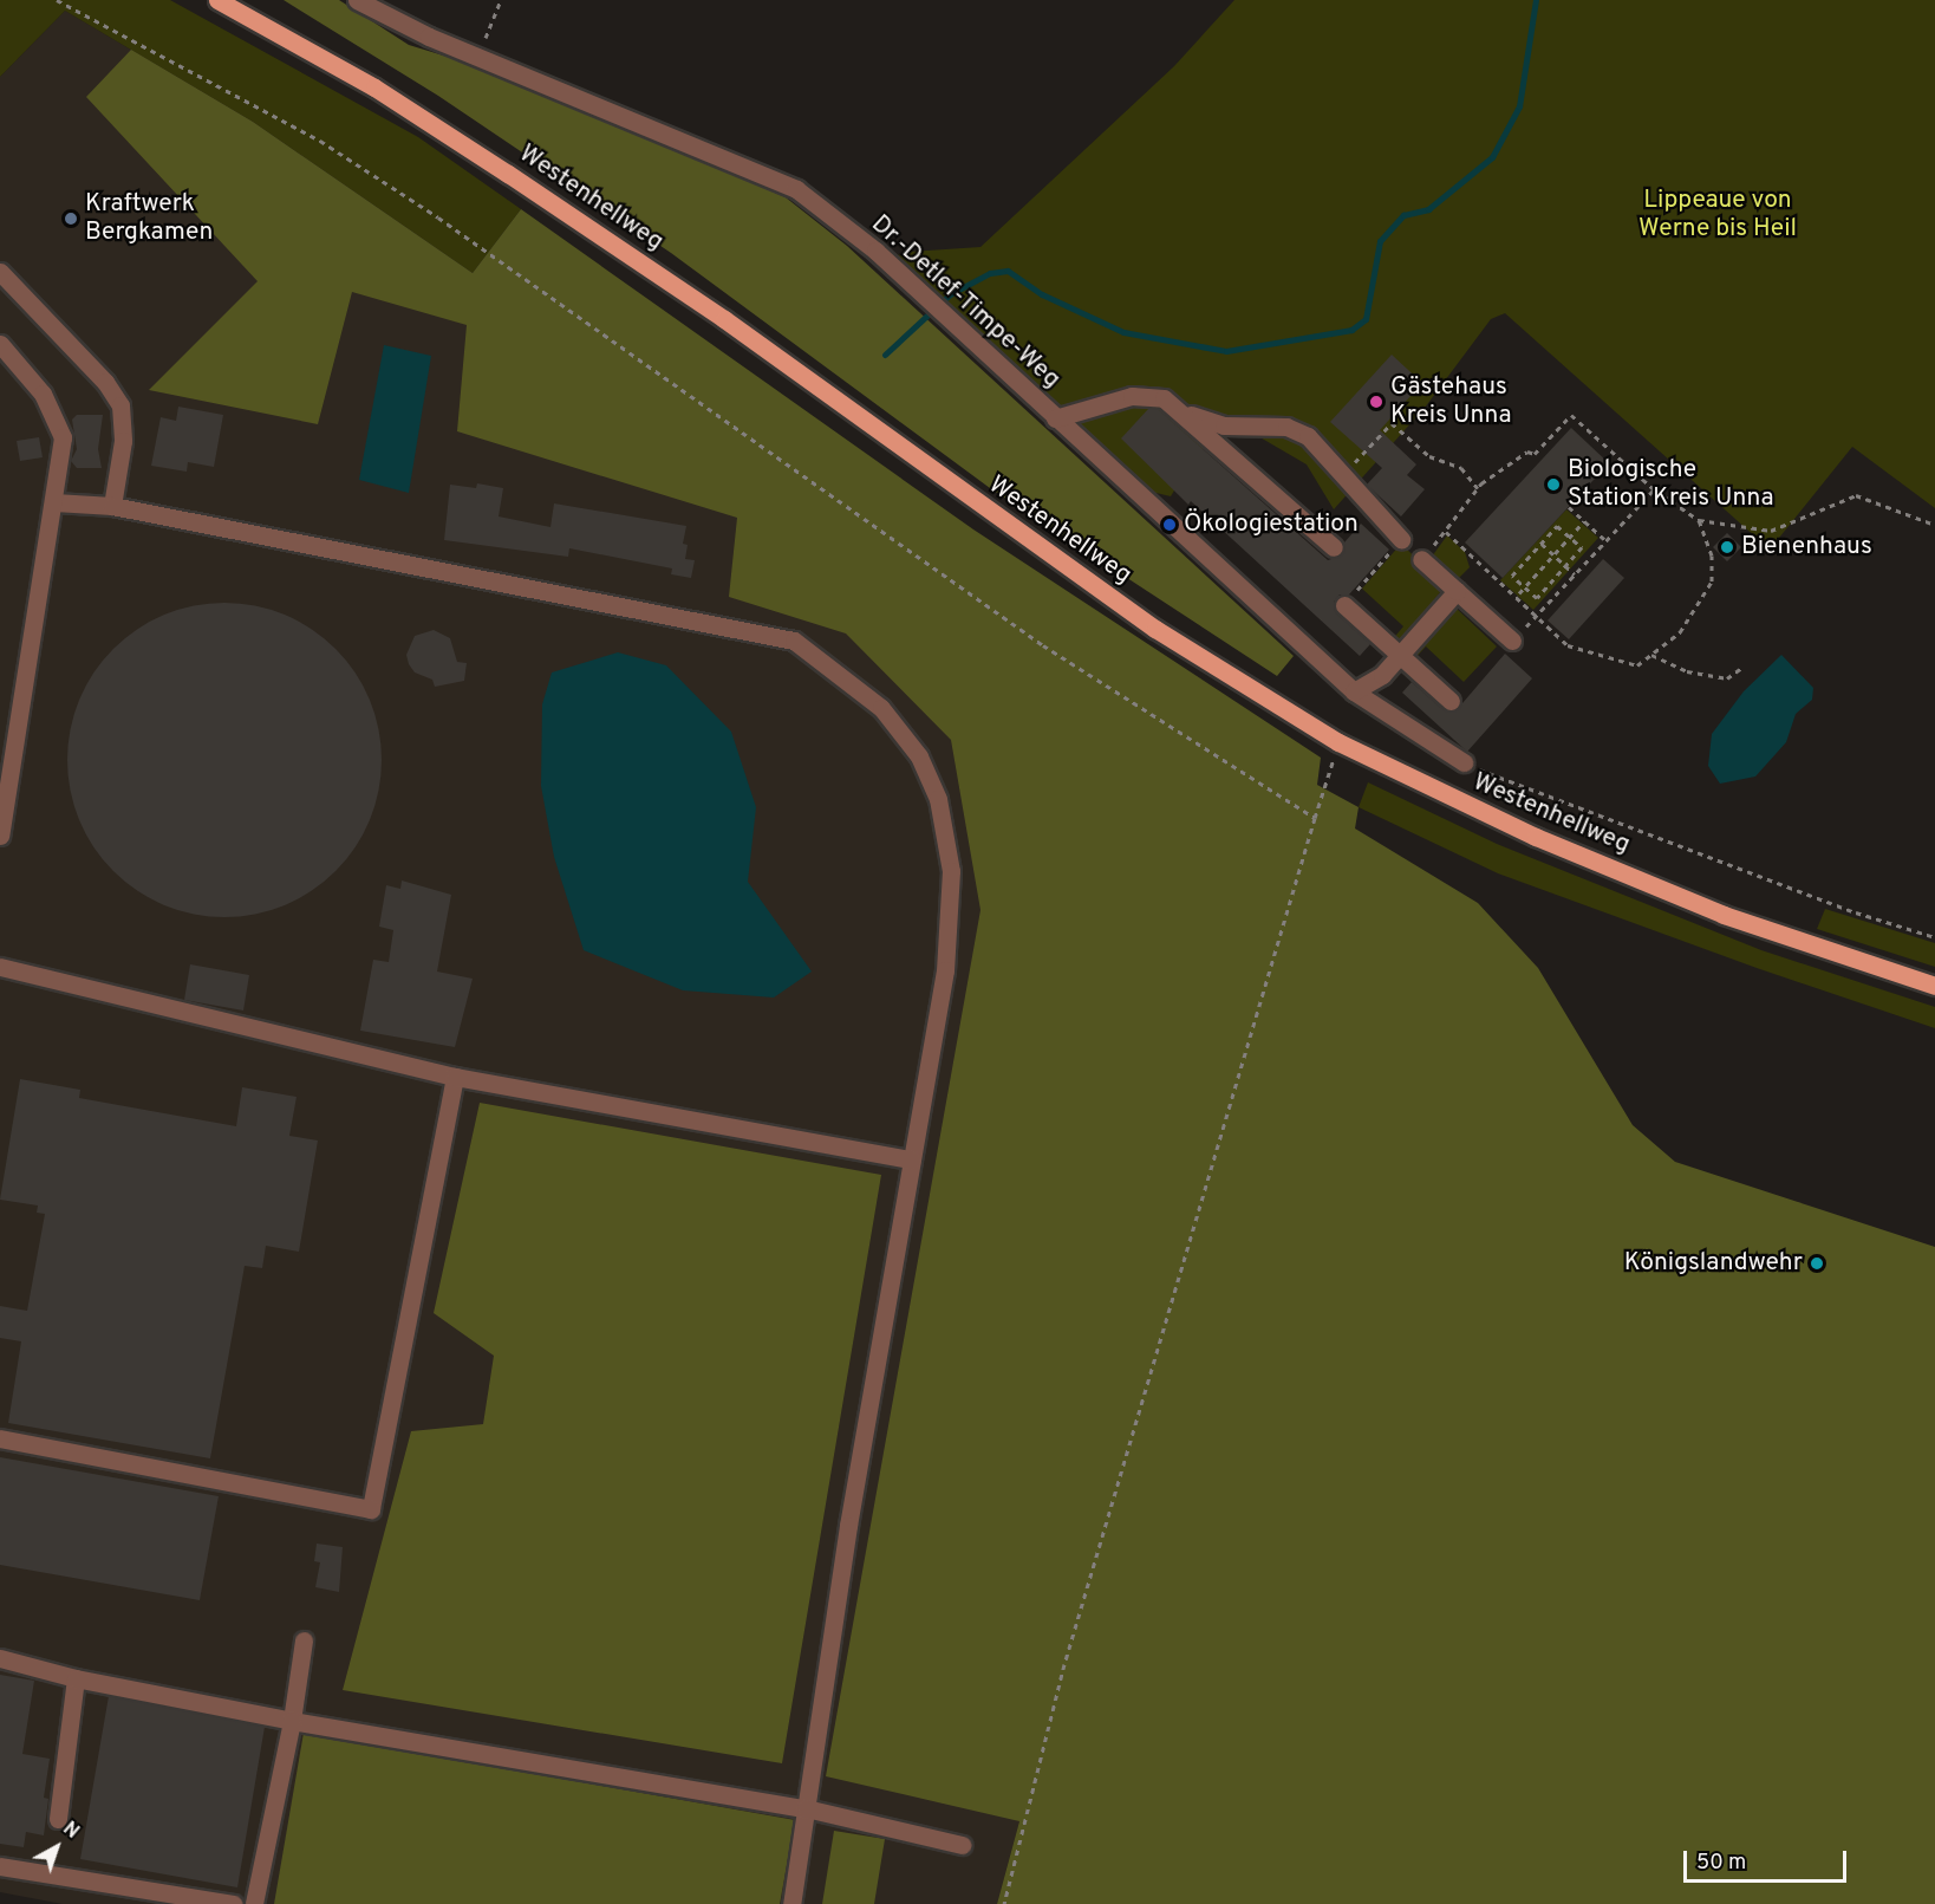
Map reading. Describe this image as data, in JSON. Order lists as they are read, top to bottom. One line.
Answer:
{"streets":{"main road":["Westenhellweg"],"lane":["Dr.-Detlef-Timpe-Weg"]},"parks":["Lippeaue von Werne bis Heil"],"places":["Kraftwerk Bergkamen","Gästehaus Kreis Unna","Biologische Station Kreis Unna","Ökologiestation","Bienenhaus","Königslandwehr"],"scale_bar":"50 m","north":"top right"}
